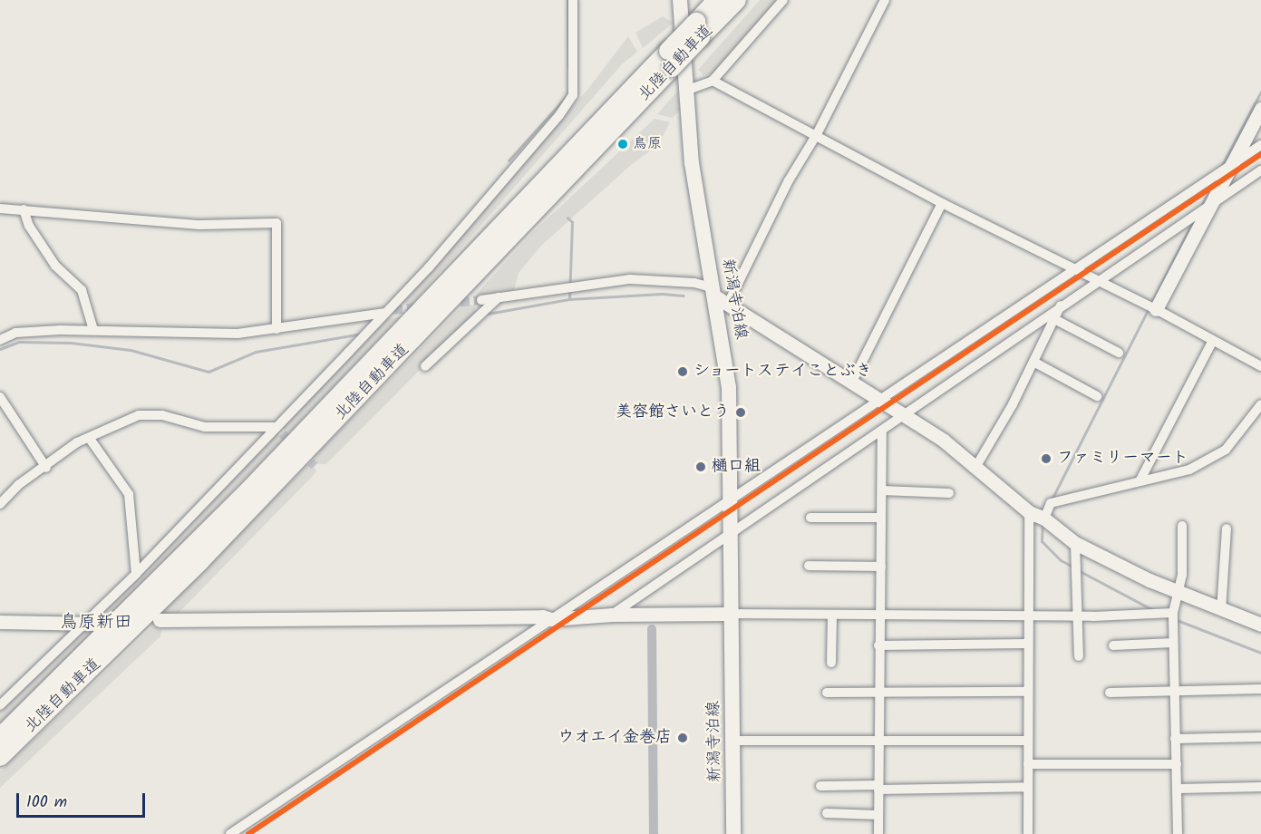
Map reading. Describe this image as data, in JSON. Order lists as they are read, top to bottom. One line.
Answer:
{"streets":{"highway":["北陸自動車道"],"main road":["新潟寺泊線"]},"districts":["鳥原新田"],"places":["鳥原","ショートステイことぶき","美容館さいとう","ファミリーマート","樋口組","ウオエイ金巻店"],"scale_bar":"100 m"}
